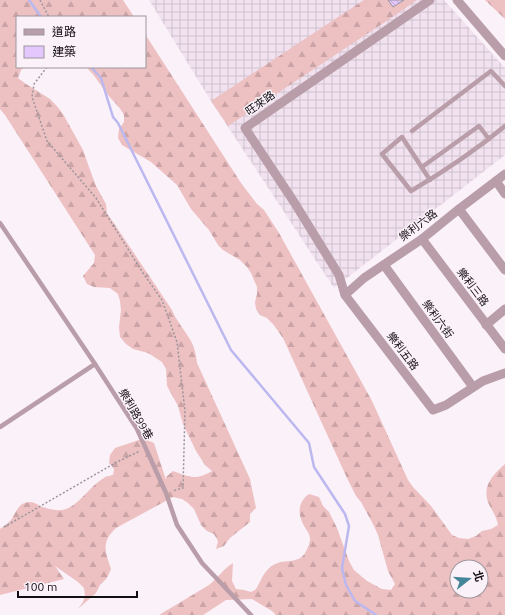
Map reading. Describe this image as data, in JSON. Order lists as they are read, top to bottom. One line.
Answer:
{"streets":{"street":["旺來路","樂利六路","樂利三路","樂利六街","樂利五路"],"lane":["樂利路99巷"]},"crossings":[["旺來路","樂利六路"],["旺來路","樂利五路"],["樂利六路","樂利三路"],["樂利六路","樂利六街"],["樂利六路","樂利五路"],["樂利六街","樂利五路"]],"legend":["道路","建築"],"scale_bar":"100 m","north":"right"}
